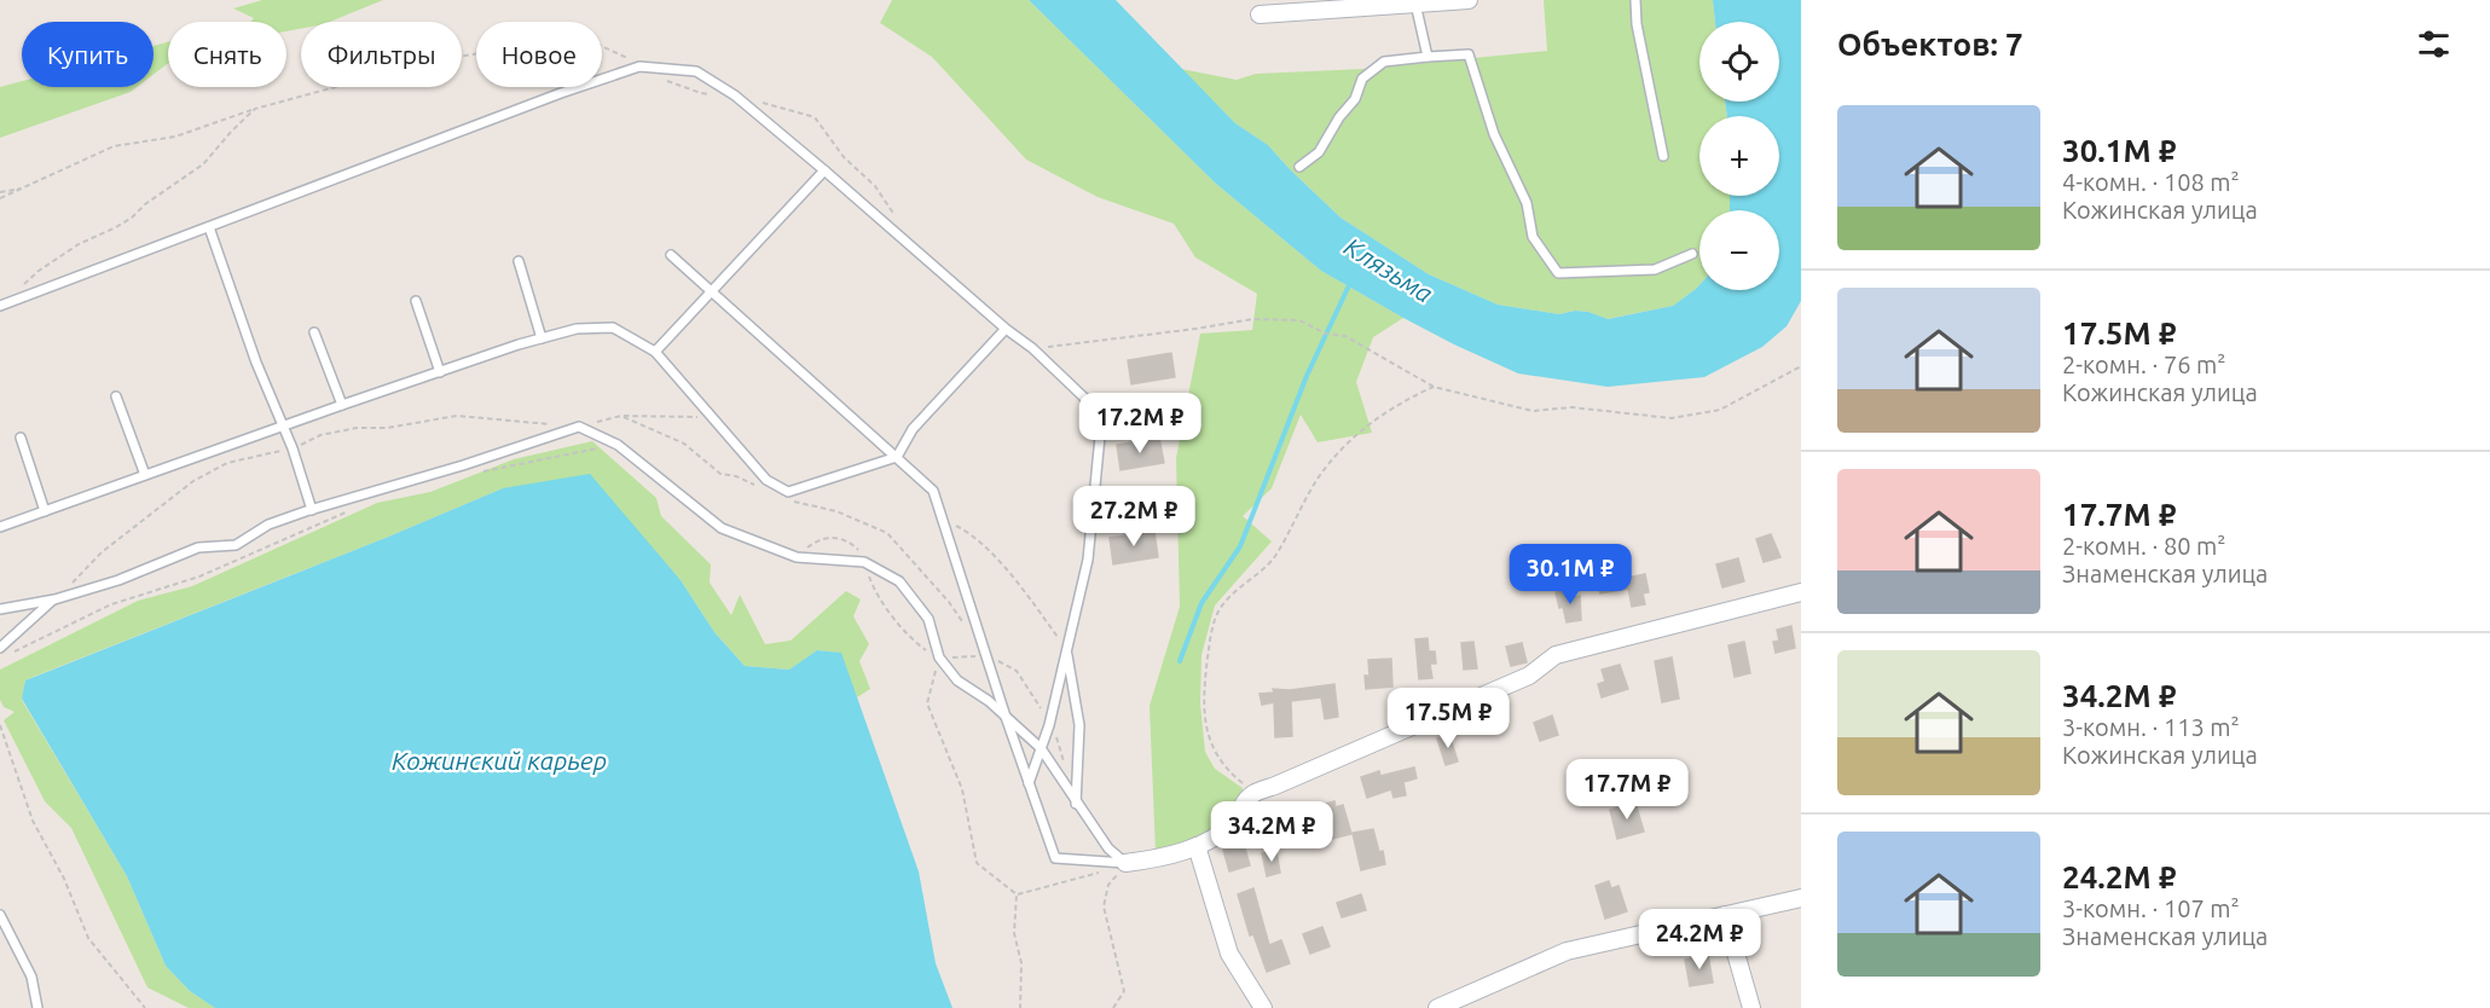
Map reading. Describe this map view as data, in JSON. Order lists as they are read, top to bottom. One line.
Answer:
{"water":["Клязьма","Кожинский карьер"],"page":{"heading":"Объектов: 7","map_buttons":["+","−"],"chip":["Купить","Снять","Фильтры","Новое"],"list":[{"name":"30.1M ₽","note":"4-комн. · 108 m² · Кожинская улица"},{"name":"17.5M ₽","note":"2-комн. · 76 m² · Кожинская улица"},{"name":"17.7M ₽","note":"2-комн. · 80 m² · Знаменская улица"},{"name":"34.2M ₽","note":"3-комн. · 113 m² · Кожинская улица"},{"name":"24.2M ₽","note":"3-комн. · 107 m² · Знаменская улица"}],"price":["17.2M ₽","27.2M ₽","30.1M ₽","17.5M ₽","17.7M ₽","34.2M ₽","24.2M ₽"]}}
